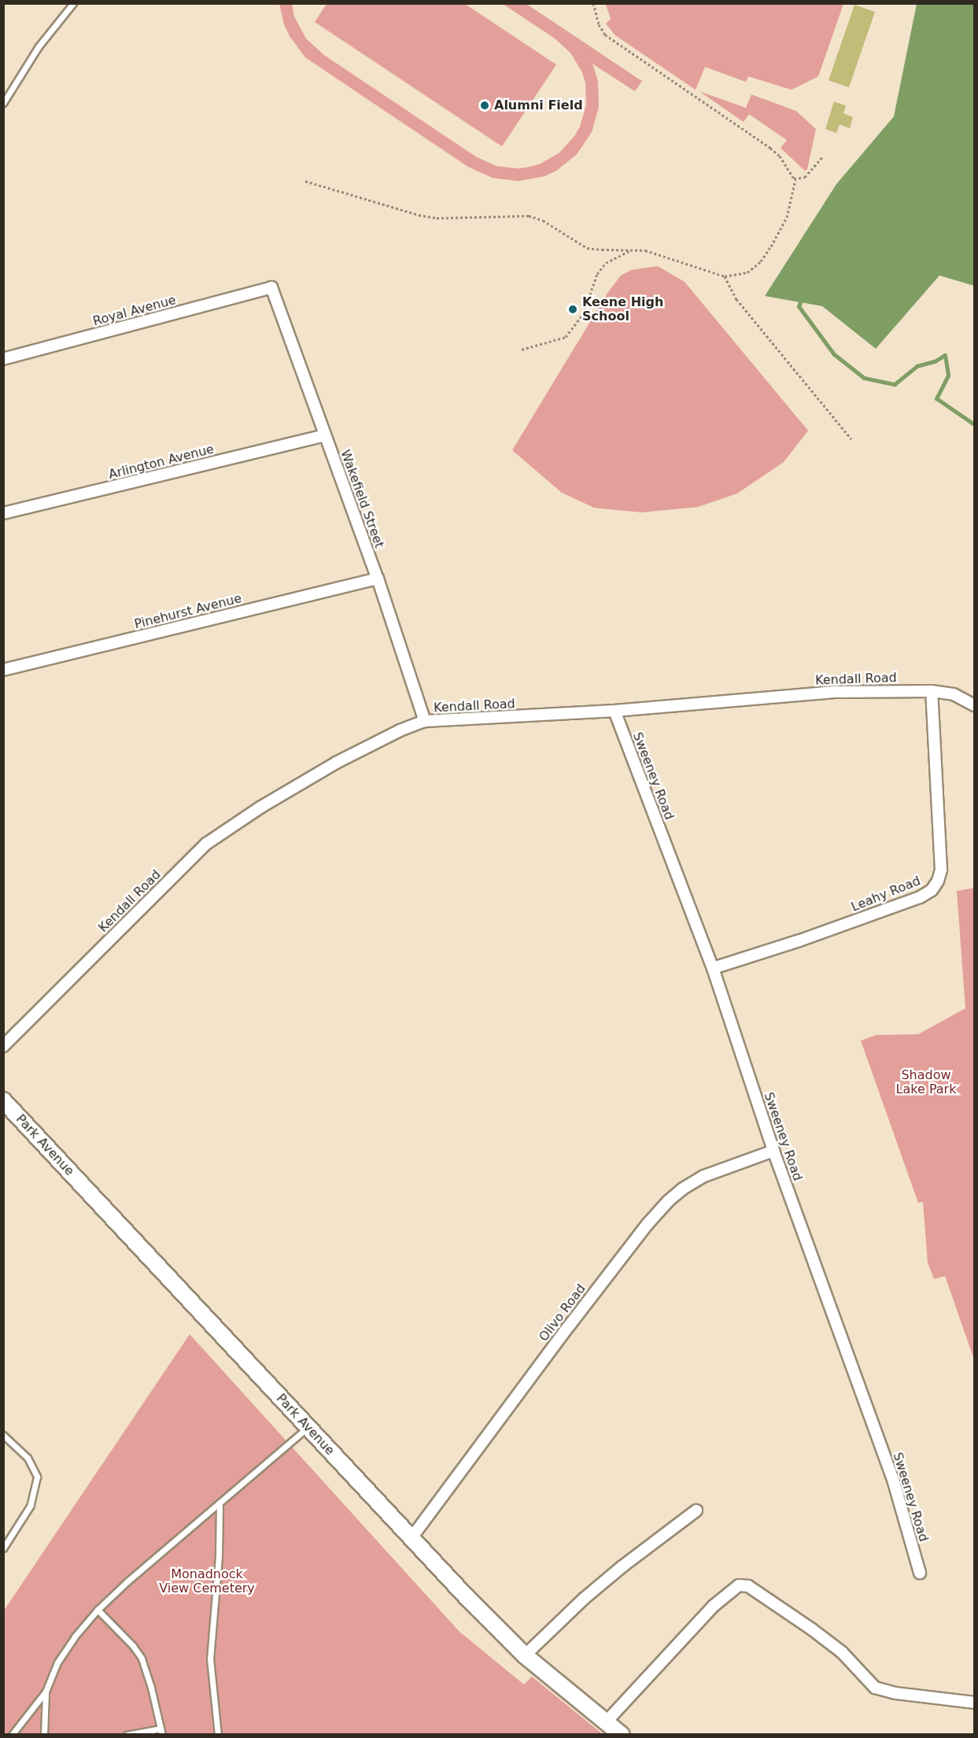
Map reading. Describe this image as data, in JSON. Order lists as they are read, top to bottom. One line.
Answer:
{"streets":{"street":["Royal Avenue","Arlington Avenue","Wakefield Street","Pinehurst Avenue","Kendall Road","Sweeney Road","Leahy Road","Park Avenue","Olivo Road"]},"crossings":[["Royal Avenue","Wakefield Street"],["Arlington Avenue","Wakefield Street"],["Wakefield Street","Pinehurst Avenue"],["Wakefield Street","Kendall Road"],["Kendall Road","Sweeney Road"],["Kendall Road","Leahy Road"],["Sweeney Road","Leahy Road"],["Sweeney Road","Olivo Road"],["Park Avenue","Olivo Road"]],"parks":["Shadow Lake Park","Monadnock View Cemetery"],"places":["Alumni Field","Keene High School"]}
